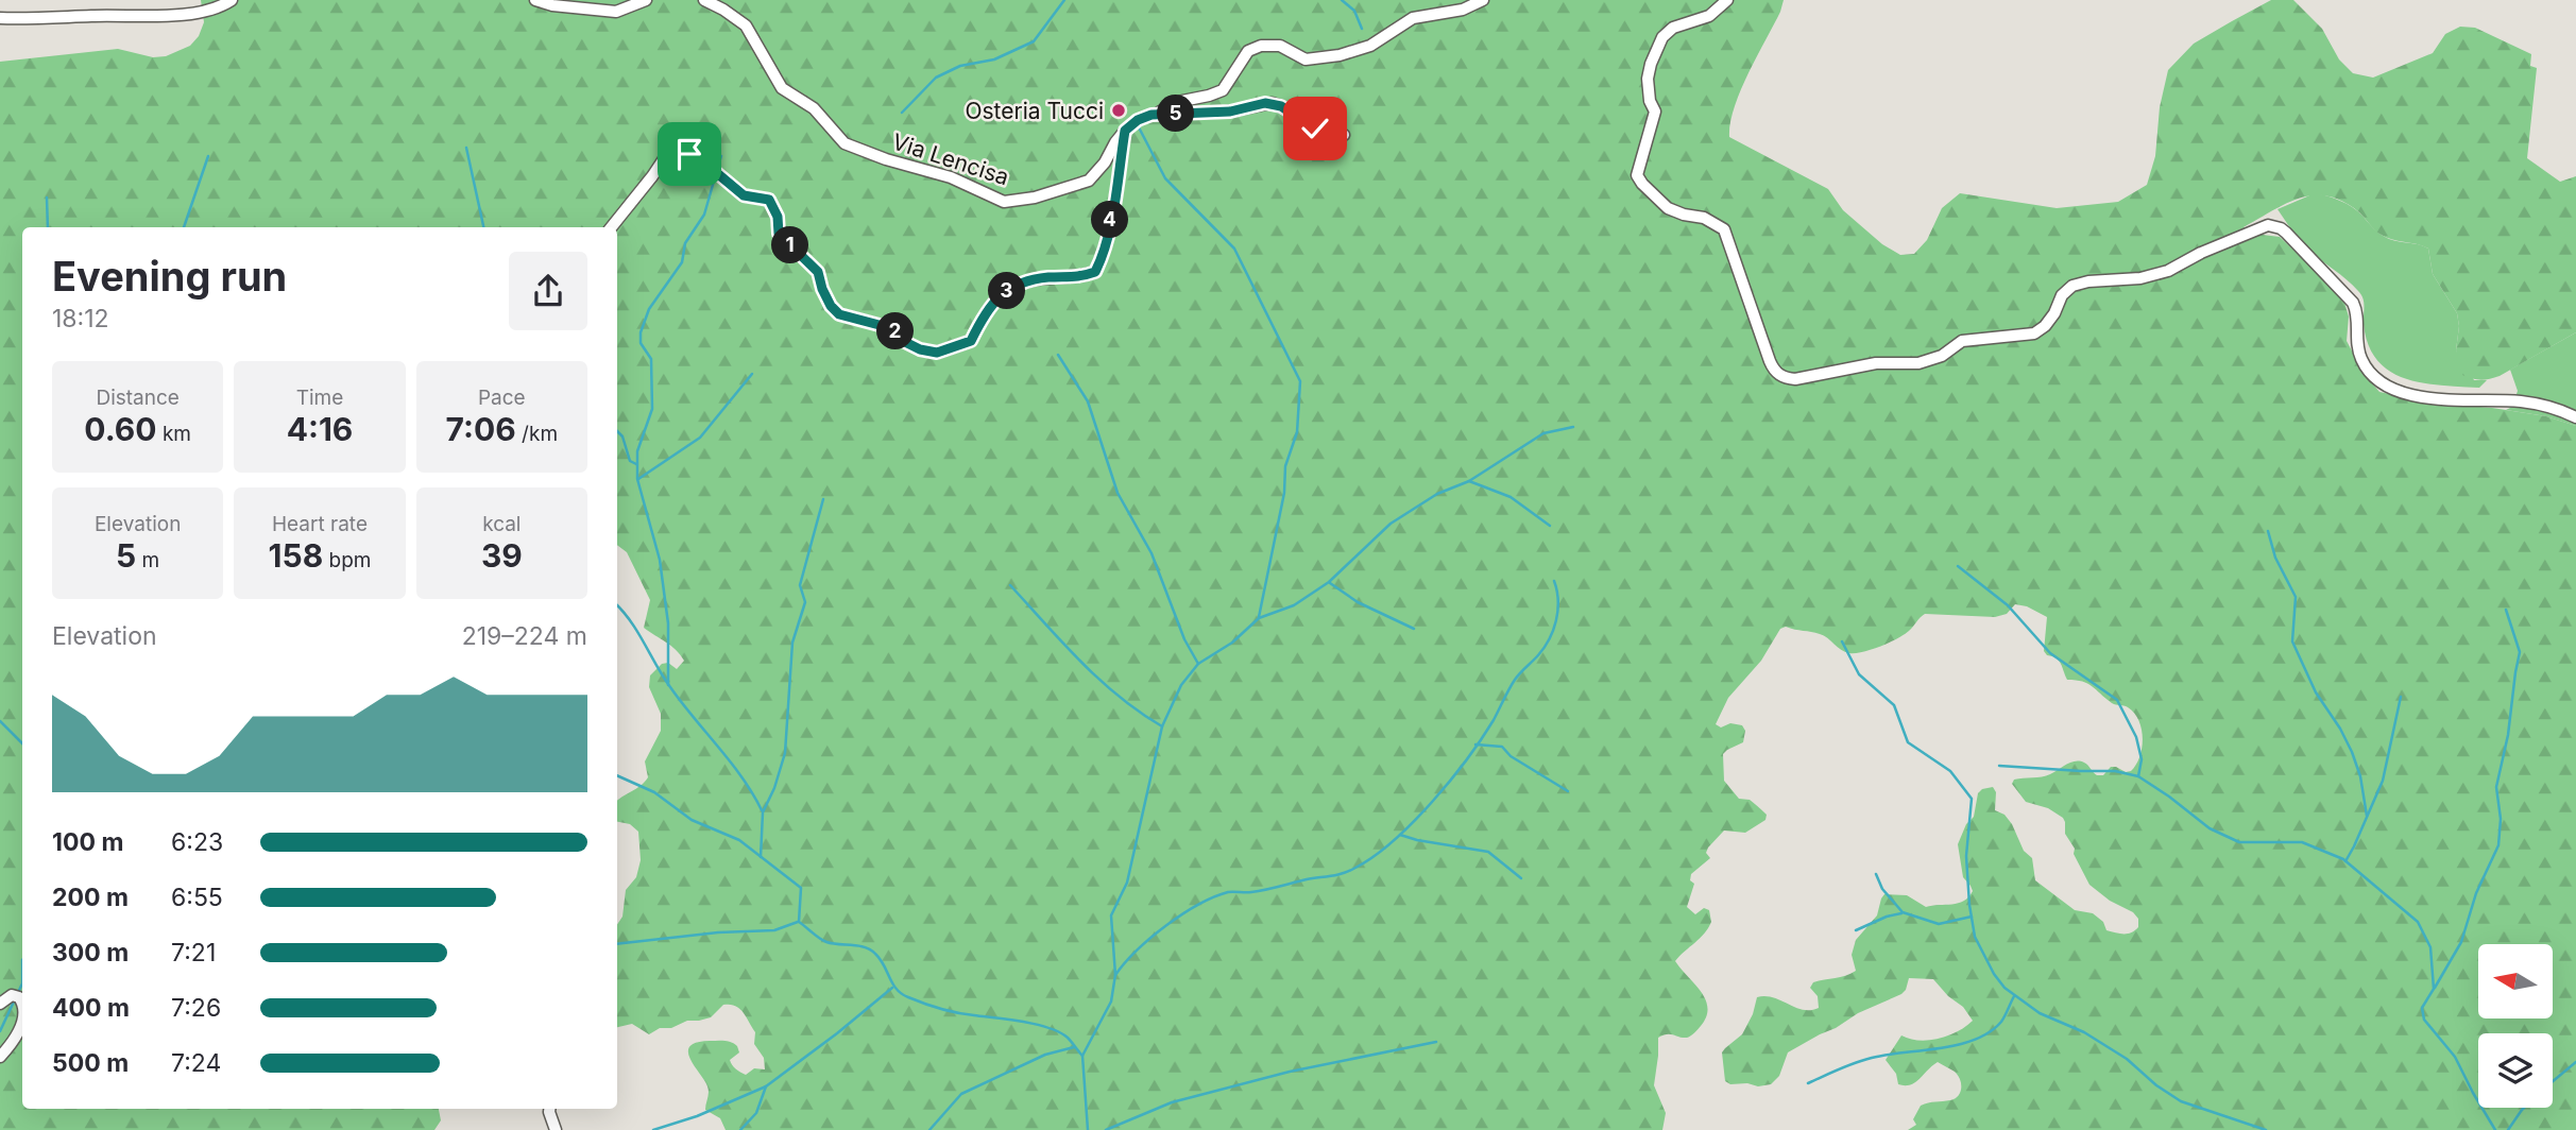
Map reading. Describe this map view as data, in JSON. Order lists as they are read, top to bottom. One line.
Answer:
{"streets":{"street":["Via Lencisa"]},"places":["Osteria Tucci"],"north":"left","page":{"pins":["5","4","1","3","2"],"heading":["Evening run","18:12"],"stats":[["Distance","0.60 km"],["Time","4:16"],["Pace","7:06 /km"],["Elevation","5 m"],["Heart rate","158 bpm"],["kcal","39"]],"chart":["Elevation","219–224 m"],"list":[{"name":"100 m","note":"6:23"},{"name":"200 m","note":"6:55"},{"name":"300 m","note":"7:21"},{"name":"400 m","note":"7:26"},{"name":"500 m","note":"7:24"}]}}
